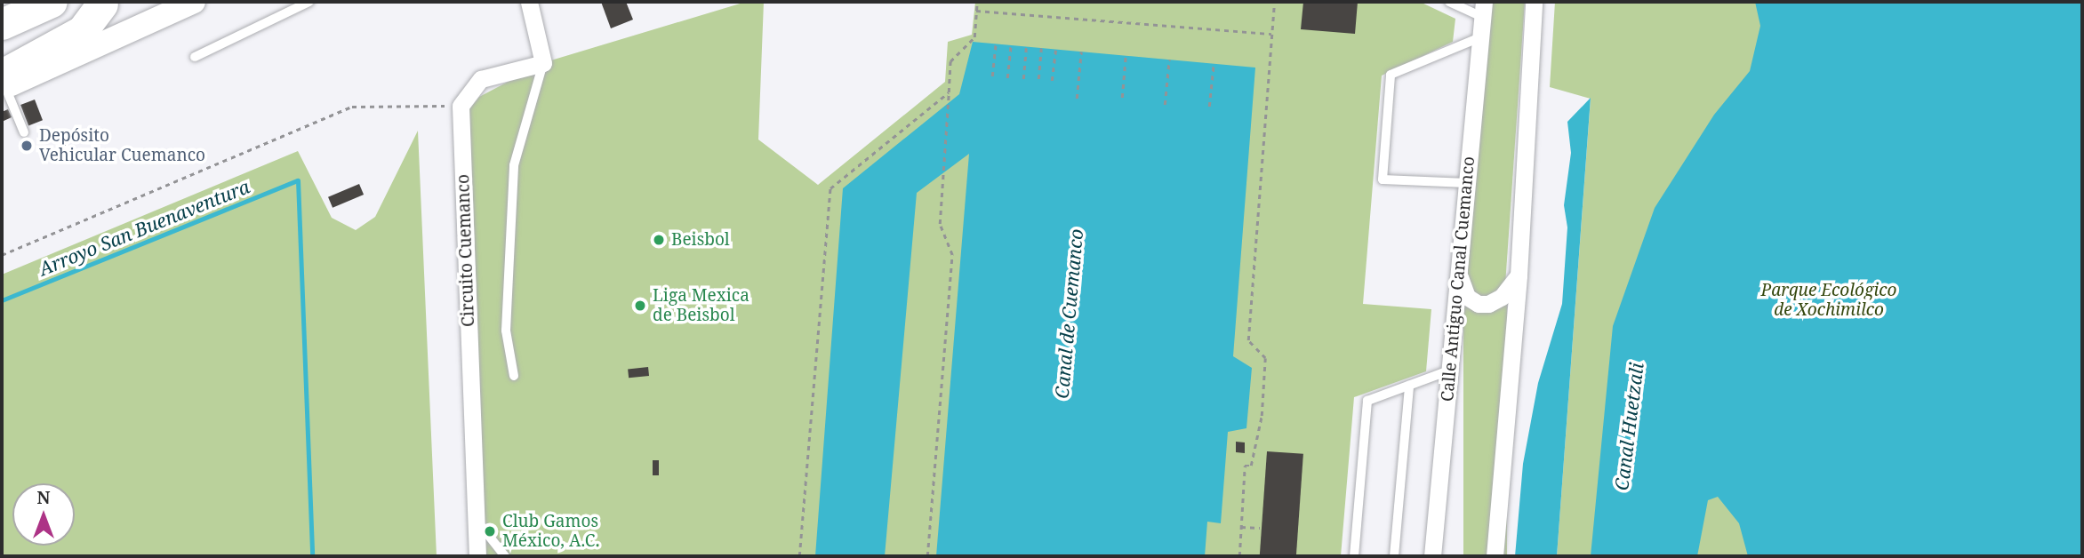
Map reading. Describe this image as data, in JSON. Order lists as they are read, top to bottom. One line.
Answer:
{"streets":{"street":["Circuito Cuemanco","Calle Antiguo Canal Cuemanco"]},"water":["Arroyo San Buenaventura","Canal de Cuemanco","Canal Huetzali"],"parks":["Parque Ecológico de Xochimilco"],"places":["Depósito Vehicular Cuemanco","Beisbol","Liga Mexica de Beisbol","Club Gamos México, A.C."],"north":"top"}
